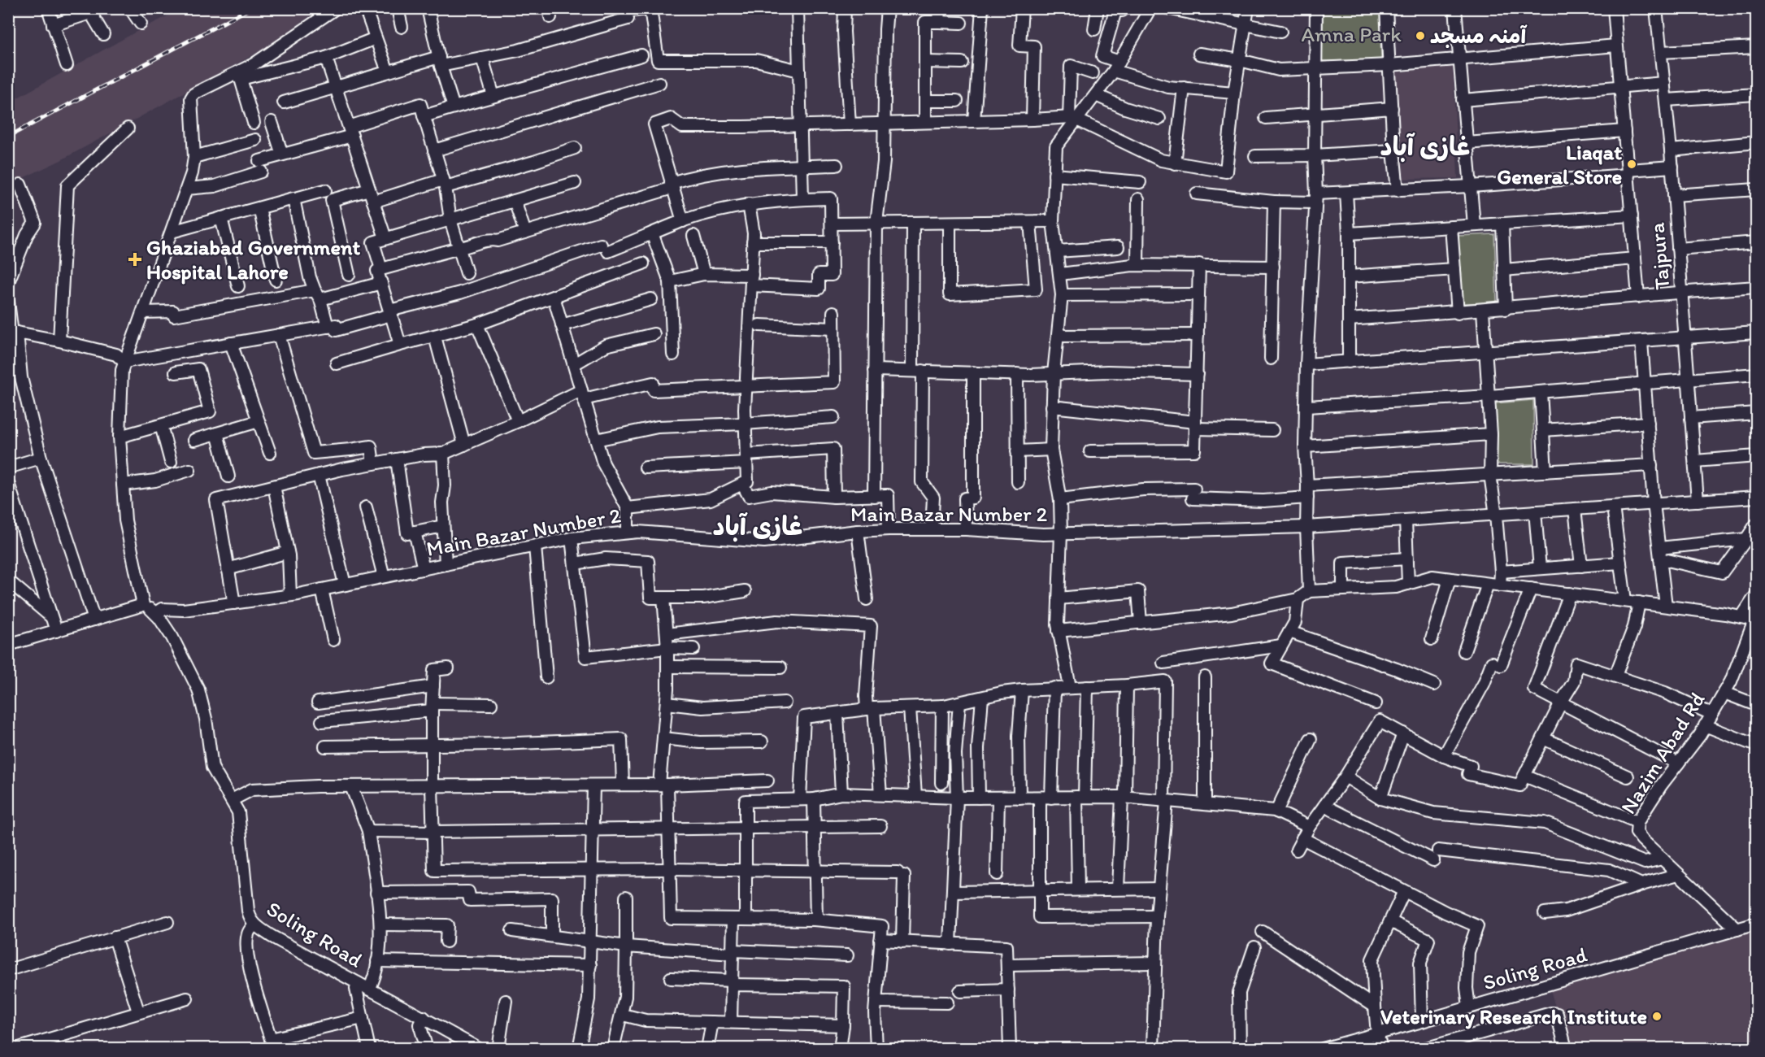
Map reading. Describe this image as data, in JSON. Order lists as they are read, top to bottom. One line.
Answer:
{"streets":{"street":["Tajpura","Main Bazar Number 2","Nazim Abad Rd","Soling Road"]},"crossings":[["Tajpura","Main Bazar Number 2"],["Main Bazar Number 2","Soling Road"],["Nazim Abad Rd","Soling Road"]],"districts":["غازى آباد","غازى آباد"],"parks":["Amna Park"],"places":{"other":["آمنہ مسجد","Liaqat General Store","Veterinary Research Institute"],"health":["Ghaziabad Government Hospital Lahore"]}}
